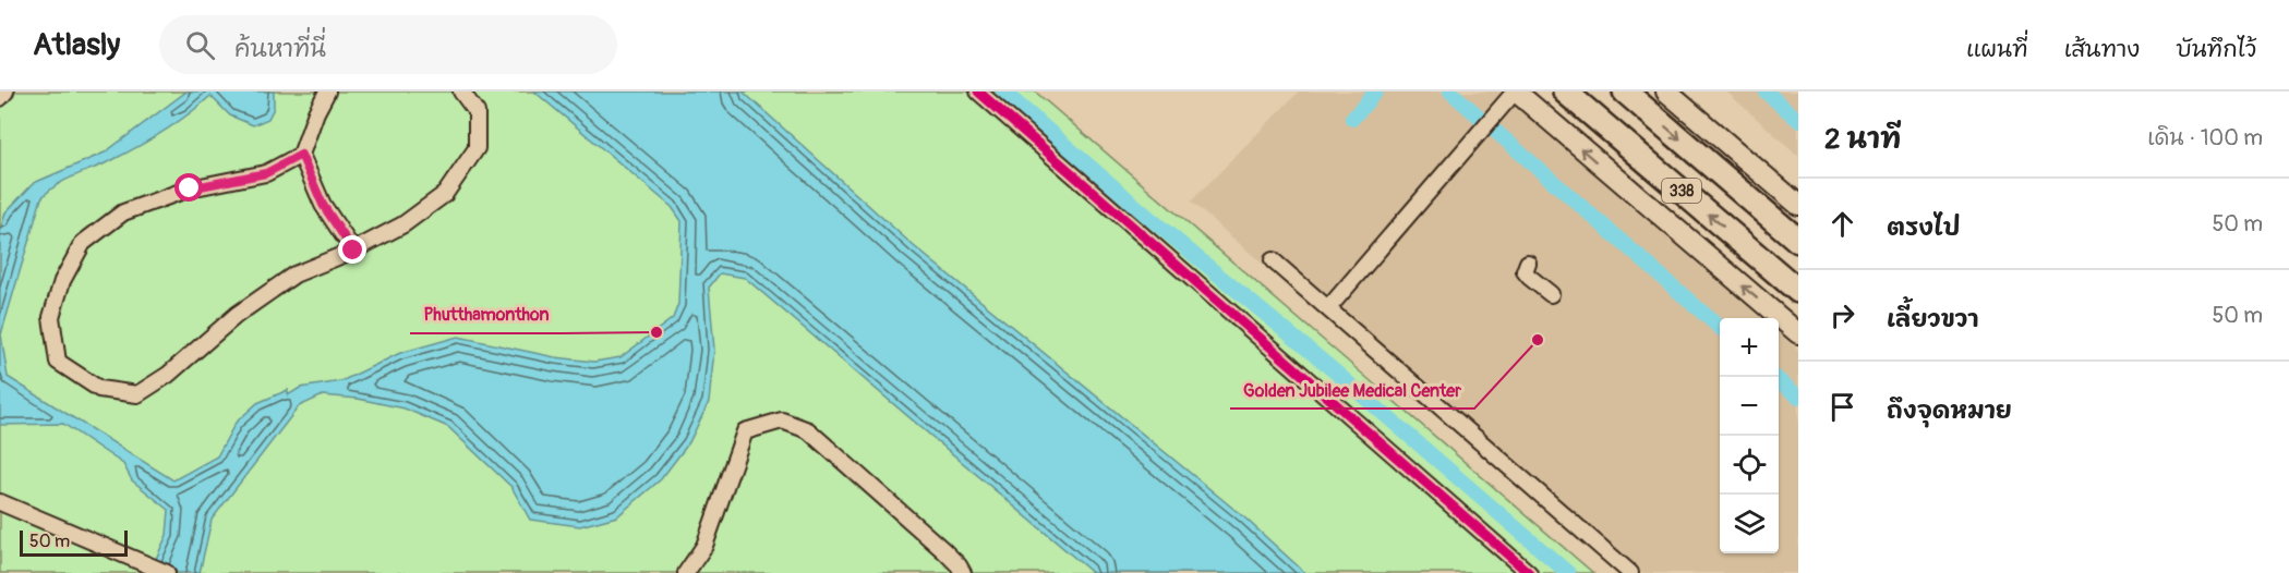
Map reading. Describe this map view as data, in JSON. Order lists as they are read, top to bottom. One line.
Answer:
{"streets":{"highway":["338"]},"places":["Phutthamonthon","Golden Jubilee Medical Center"],"scale_bar":"50 m","page":{"header":"Atlasly","search":"ค้นหาที่นี่","nav":["แผนที่","เส้นทาง","บันทึกไว้"],"heading":["2 นาที","เดิน · 100 m"],"list":[["ตรงไป","50 m"],["เลี้ยวขวา","50 m"],"ถึงจุดหมาย"],"map_buttons":["+","−"],"scale":"50 m"}}
